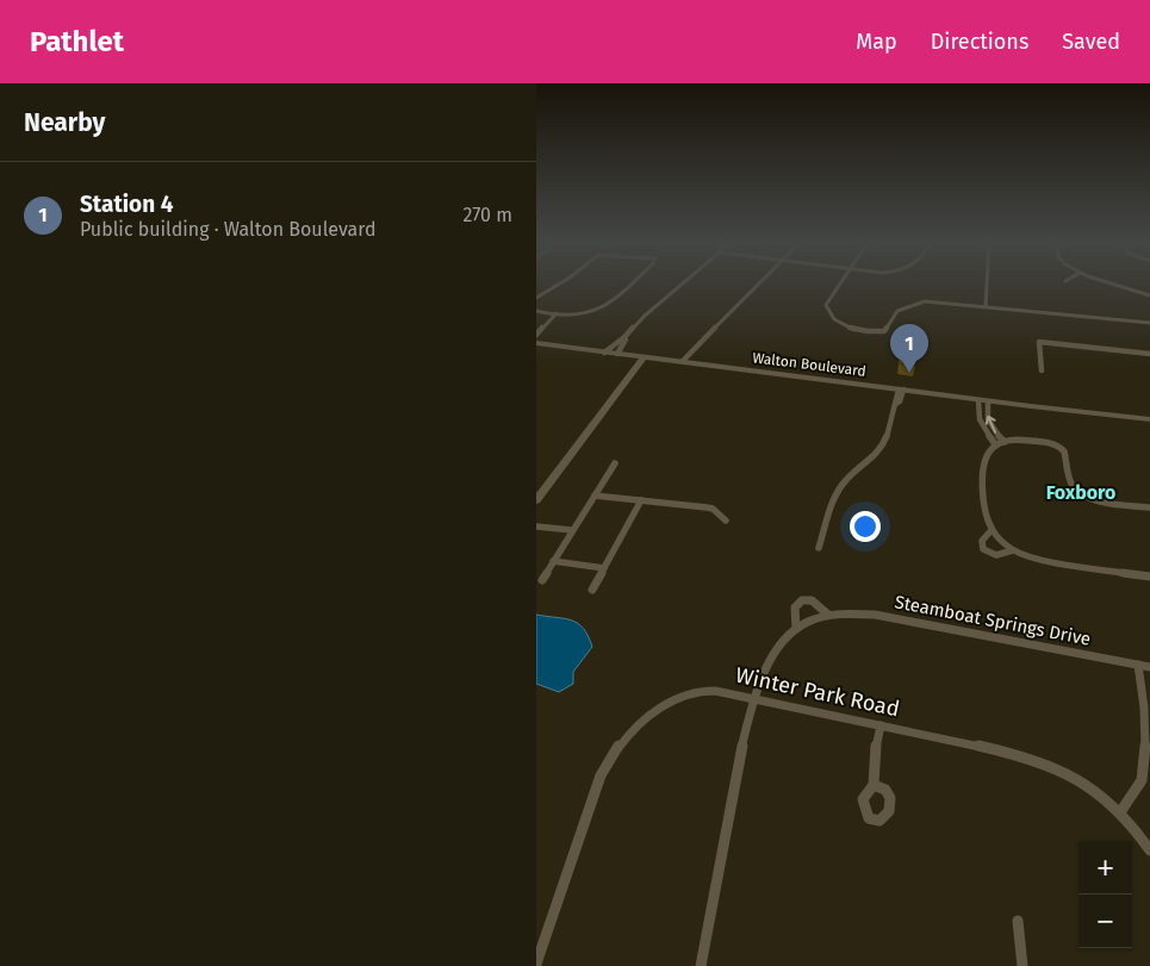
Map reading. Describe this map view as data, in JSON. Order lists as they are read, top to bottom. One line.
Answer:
{"streets":{"main road":["Walton Boulevard"],"street":["Steamboat Springs Drive","Winter Park Road"]},"crossings":[["Steamboat Springs Drive","Winter Park Road"]],"districts":["Foxboro"],"page":{"header":"Pathlet","nav":["Map","Directions","Saved"],"heading":"Nearby","list":[{"mark":"1","name":"Station 4","note":"Public building · Walton Boulevard","value":"270 m"}],"pins":"1","map_buttons":["+","−"]}}
